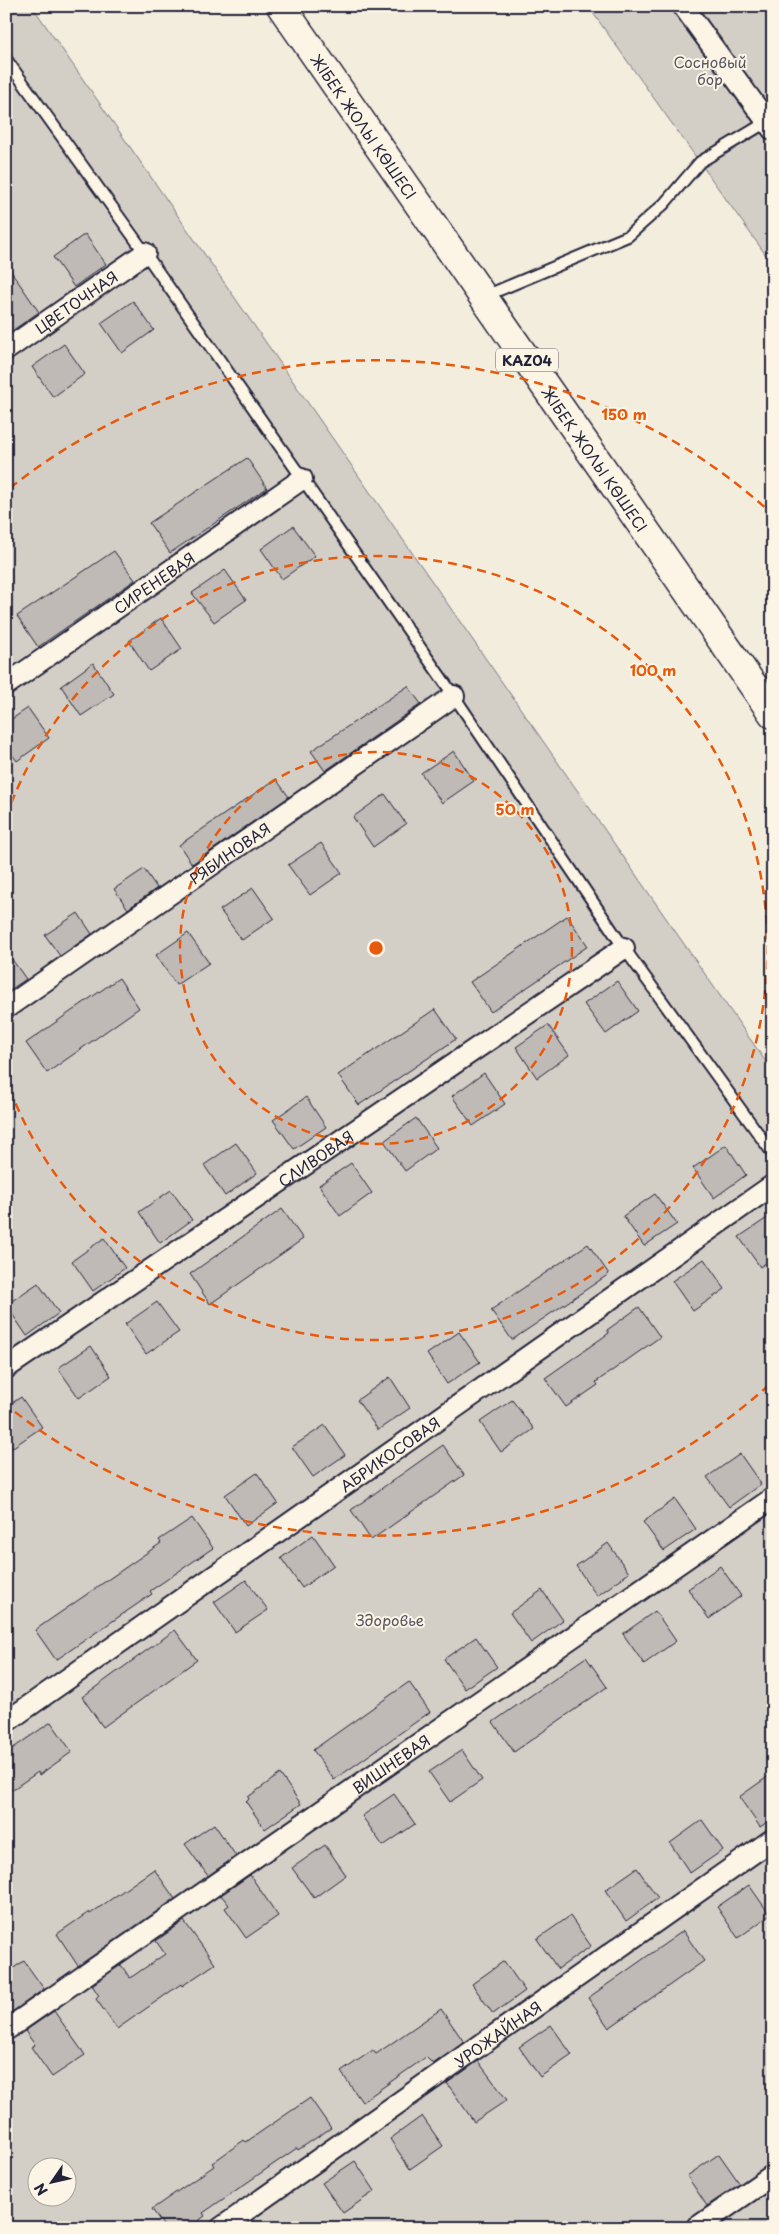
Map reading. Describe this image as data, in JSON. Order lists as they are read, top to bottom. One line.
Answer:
{"streets":{"highway":["ЖІБЕК ЖОЛЫ КӨШЕСІ","KАZ04"],"street":["ЦВЕТОЧНАЯ","СИРЕНЕВАЯ","РЯБИНОВАЯ","СЛИВОВАЯ","АБРИКОСОВАЯ","ВИШНЕВАЯ","УРОЖАЙНАЯ"]},"parks":["Сосновый бор","Здоровье"],"north":"bottom left","rings":["150 m","100 m","50 m"]}
